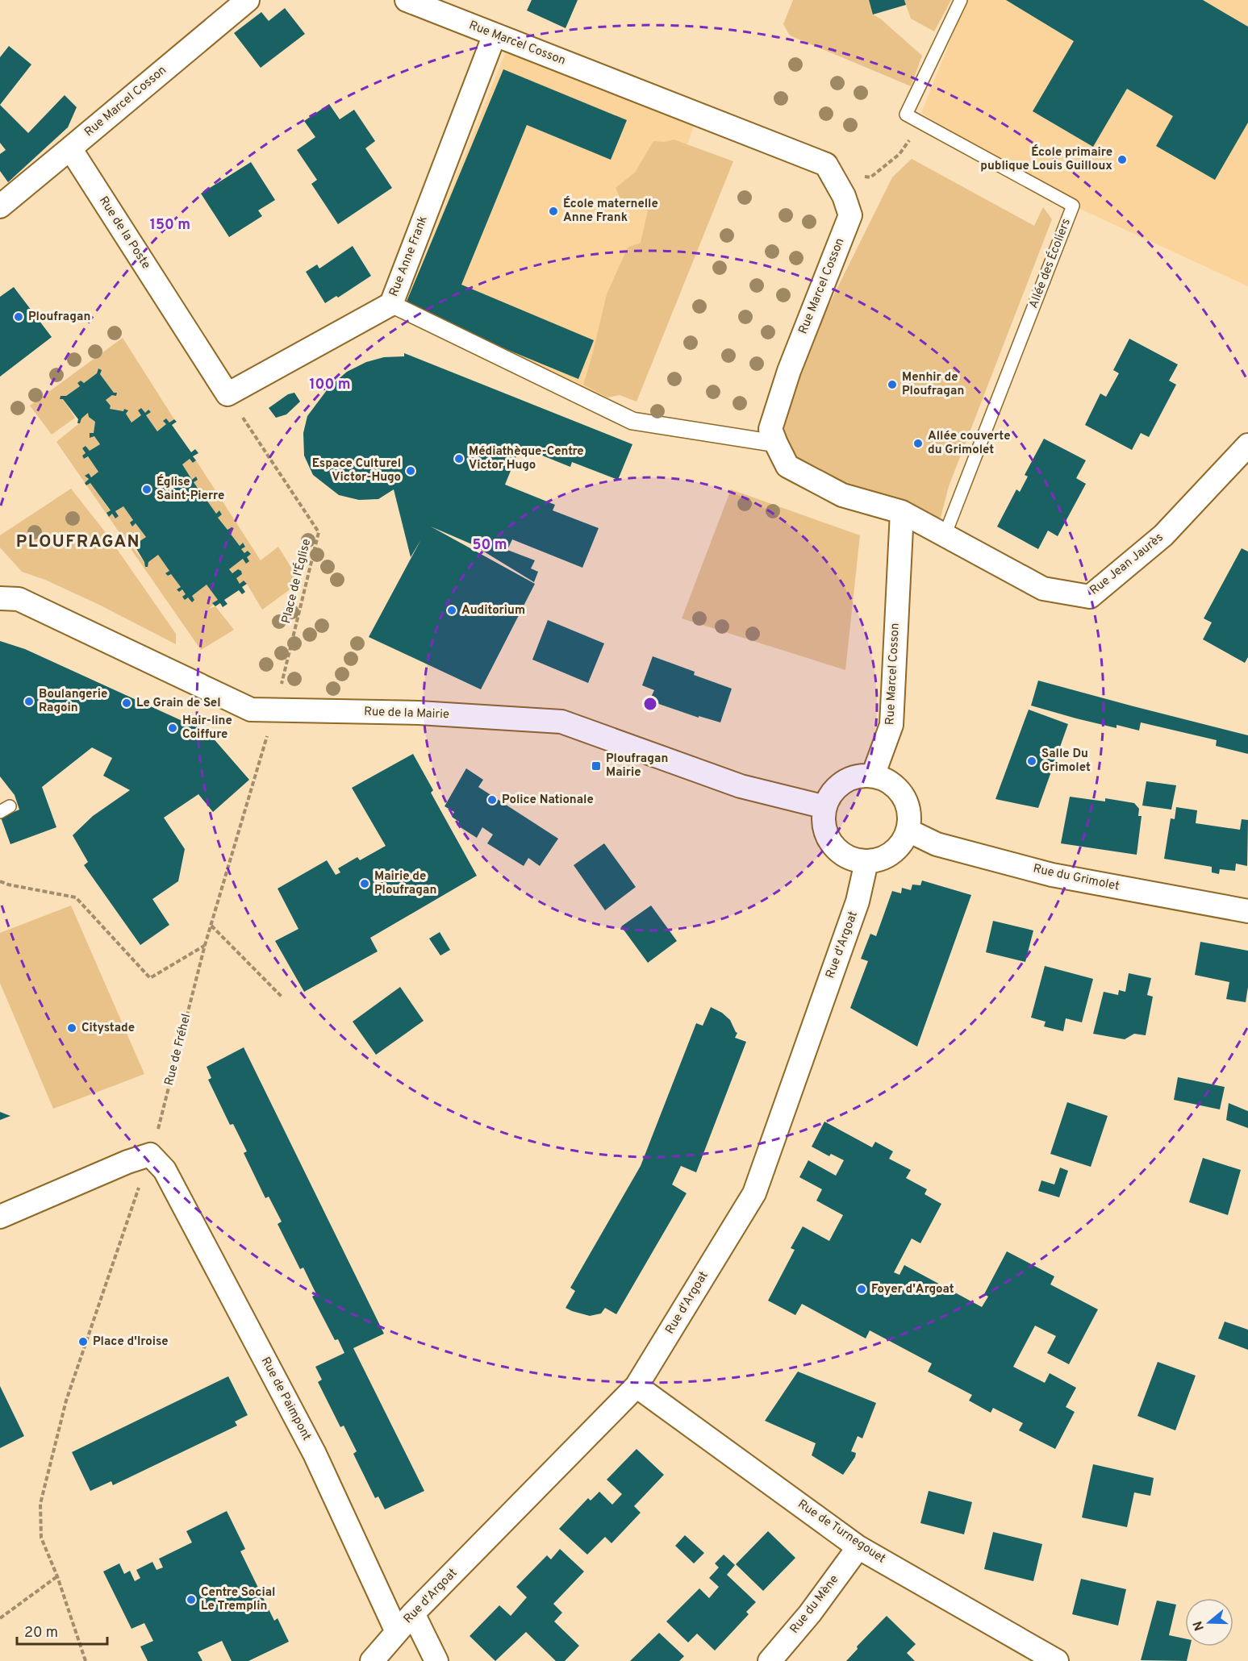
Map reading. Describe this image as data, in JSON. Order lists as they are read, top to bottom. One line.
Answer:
{"streets":{"street":["Rue Marcel Cosson","Rue de la Poste","Rue Anne Frank","Rue Jean Jaurès","Rue de la Mairie","Rue du Grimolet","Rue d'Argoat","Rue de Paimpont","Rue de Turnegouet","Rue du Mène"],"lane":["Allée des Écoliers"],"path":["Place de l'Église","Rue de Fréhel"]},"crossings":[["Rue Marcel Cosson","Rue de la Poste"],["Rue Marcel Cosson","Rue Anne Frank"],["Rue Marcel Cosson","Rue Jean Jaurès"],["Rue Marcel Cosson","Rue de la Mairie"],["Rue Marcel Cosson","Rue du Grimolet"],["Rue Marcel Cosson","Rue d'Argoat"],["Rue de la Poste","Rue Anne Frank"],["Rue de la Poste","Place de l'Église"],["Rue Anne Frank","Place de l'Église"],["Allée des Écoliers","Rue Jean Jaurès"],["Place de l'Église","Rue de la Mairie"],["Place de l'Église","Rue de Fréhel"],["Rue de la Mairie","Rue du Grimolet"],["Rue de la Mairie","Rue d'Argoat"],["Rue du Grimolet","Rue d'Argoat"],["Rue d'Argoat","Rue de Paimpont"],["Rue d'Argoat","Rue de Turnegouet"],["Rue de Fréhel","Rue de Paimpont"],["Rue de Turnegouet","Rue du Mène"]],"districts":["PLOUFRAGAN"],"places":{"other":["École primaire publique Louis Guilloux","École maternelle Anne Frank","Ploufragan","Menhir de Ploufragan","Allée couverte du Grimolet","Médiathèque-Centre Victor Hugo","Espace Culturel Victor-Hugo","Église Saint-Pierre","Auditorium","Boulangerie Ragoin","Le Grain de Sel","Hair-line Coiffure","Salle Du Grimolet","Police Nationale","Mairie de Ploufragan","Citystade","Foyer d'Argoat","Place d'Iroise","Centre Social Le Tremplin"],"transit":["Ploufragan Mairie"]},"scale_bar":"20 m","north":"left","rings":["150 m","100 m","50 m"]}
